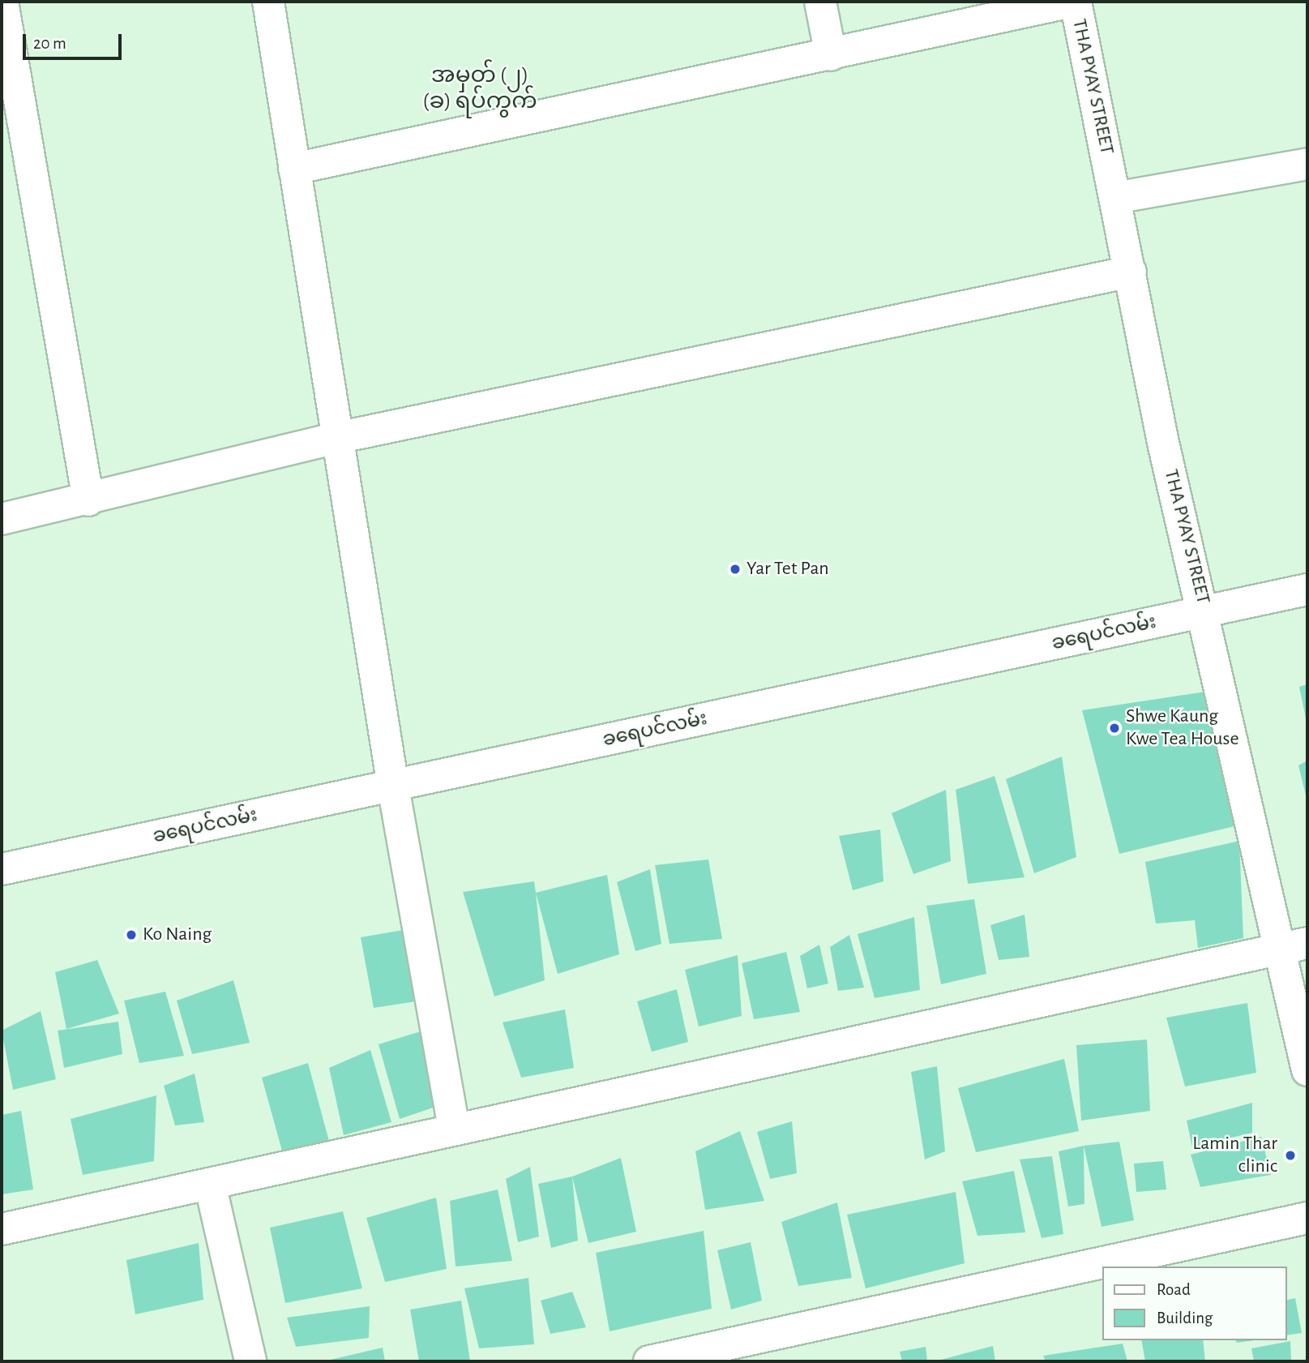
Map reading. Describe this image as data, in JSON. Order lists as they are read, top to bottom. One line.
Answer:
{"streets":{"street":["THA PYAY STREET","ခရေပင်လမ်း"]},"crossings":[["THA PYAY STREET","ခရေပင်လမ်း"]],"districts":["အမှတ် (၂) (ခ) ရပ်ကွက်"],"places":["Yar Tet Pan","Shwe Kaung Kwe Tea House","Ko Naing","Lamin Thar clinic"],"legend":["Road","Building"],"scale_bar":"20 m"}
